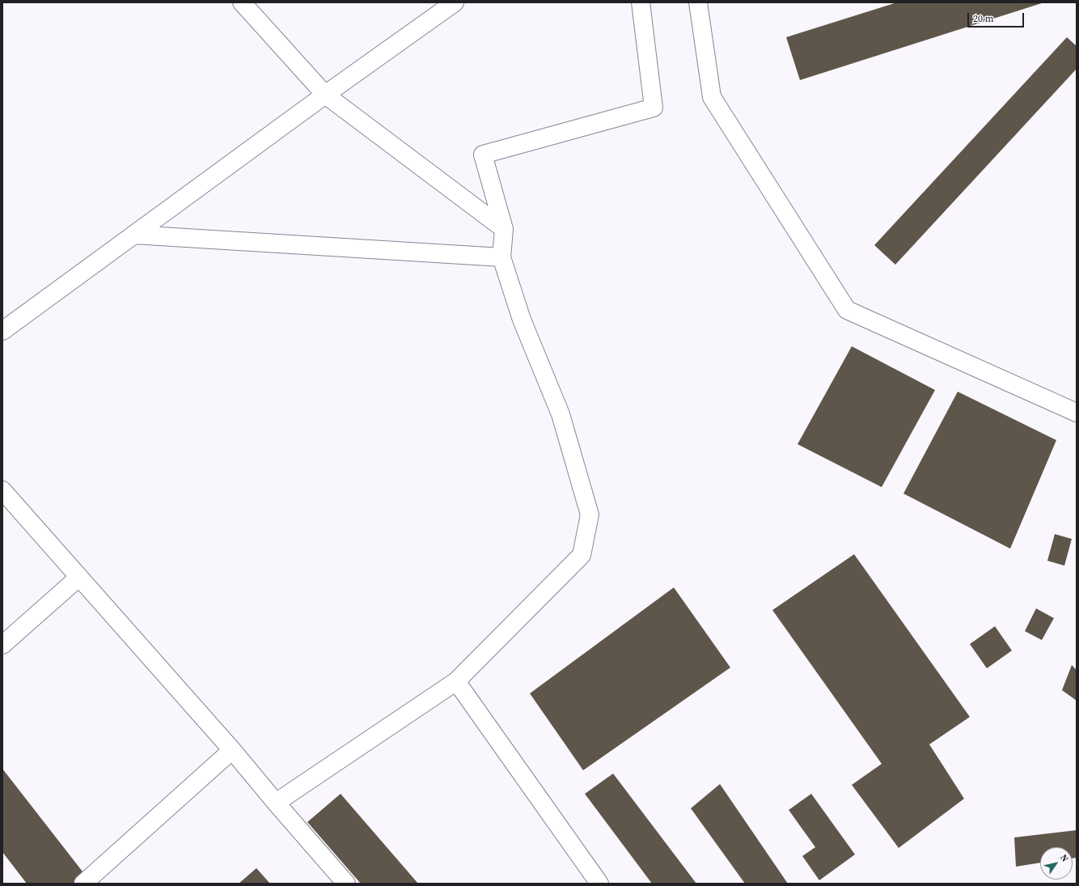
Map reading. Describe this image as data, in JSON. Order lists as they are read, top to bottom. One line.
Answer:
{"scale_bar":"20 m","north":"top right"}
